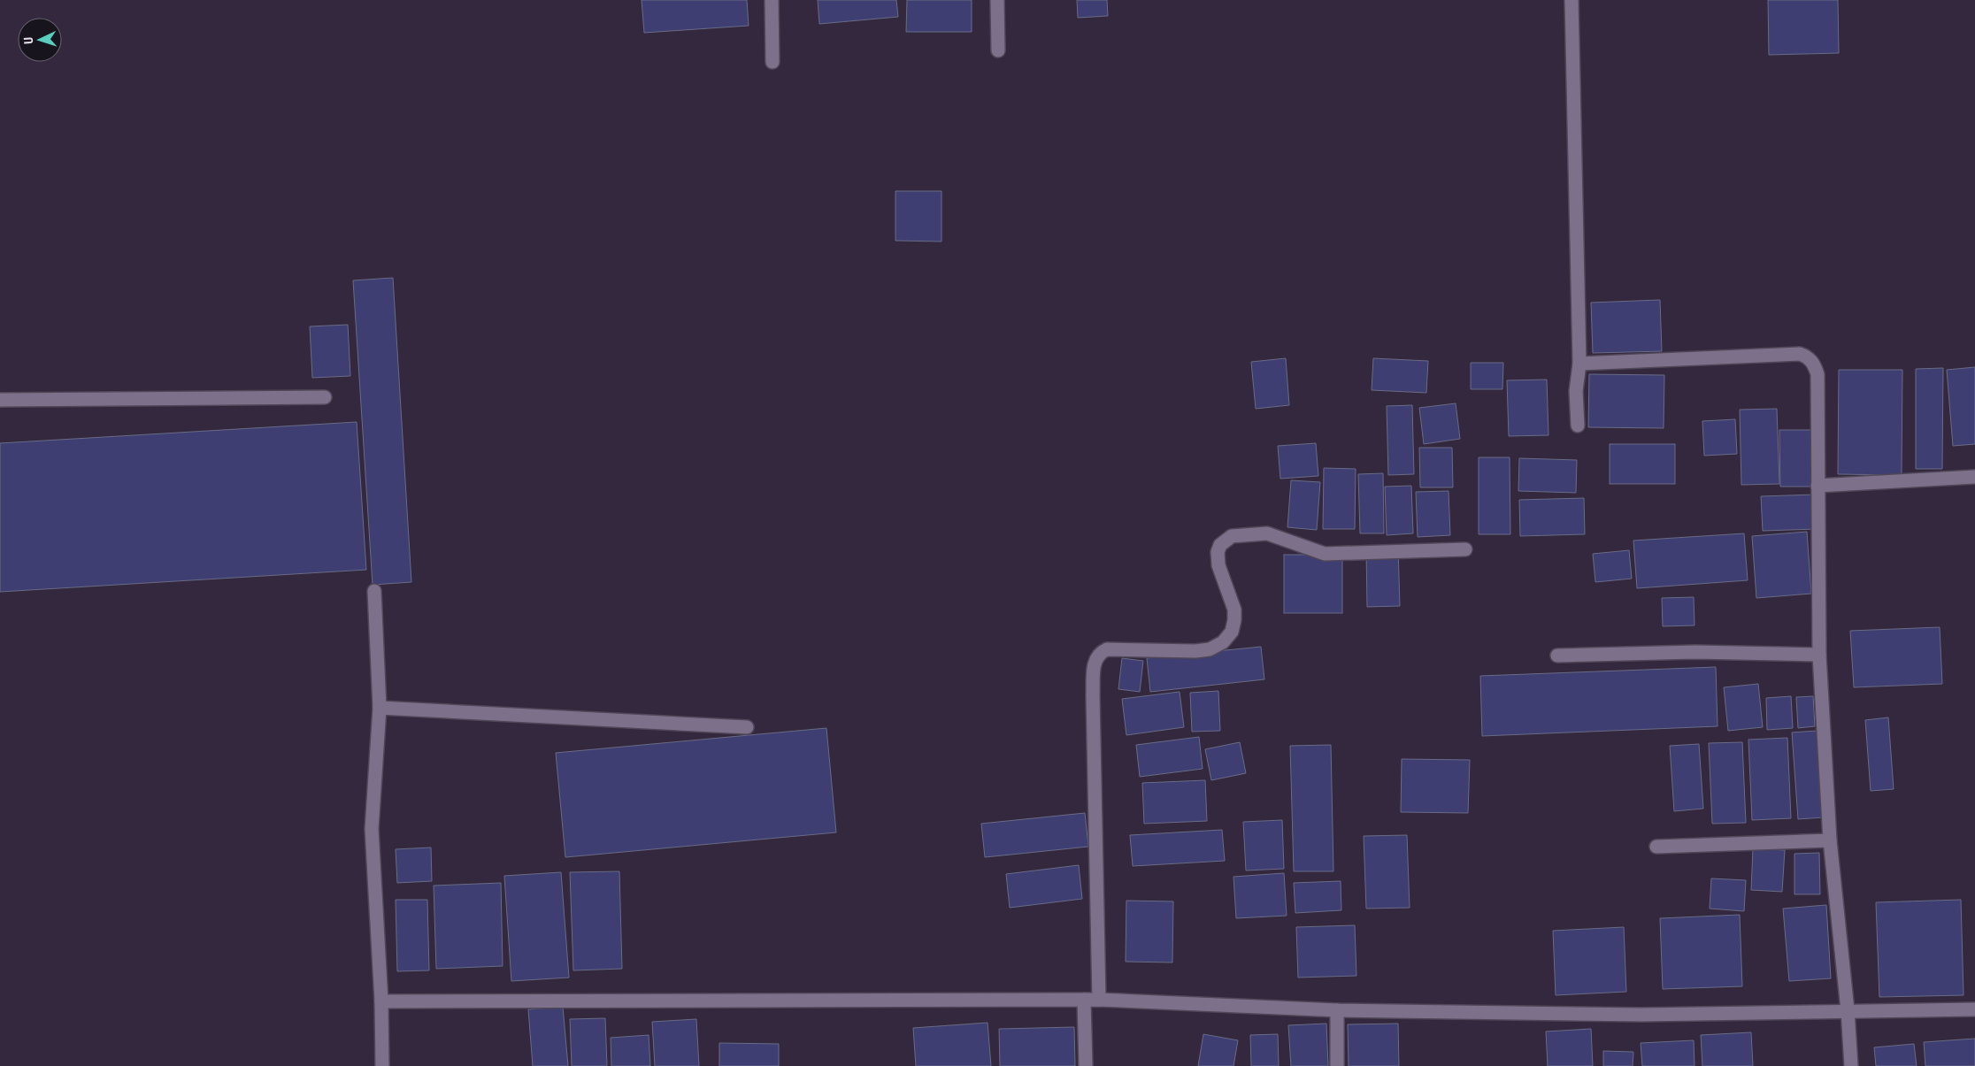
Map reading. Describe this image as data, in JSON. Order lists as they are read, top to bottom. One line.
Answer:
{"north":"left"}
